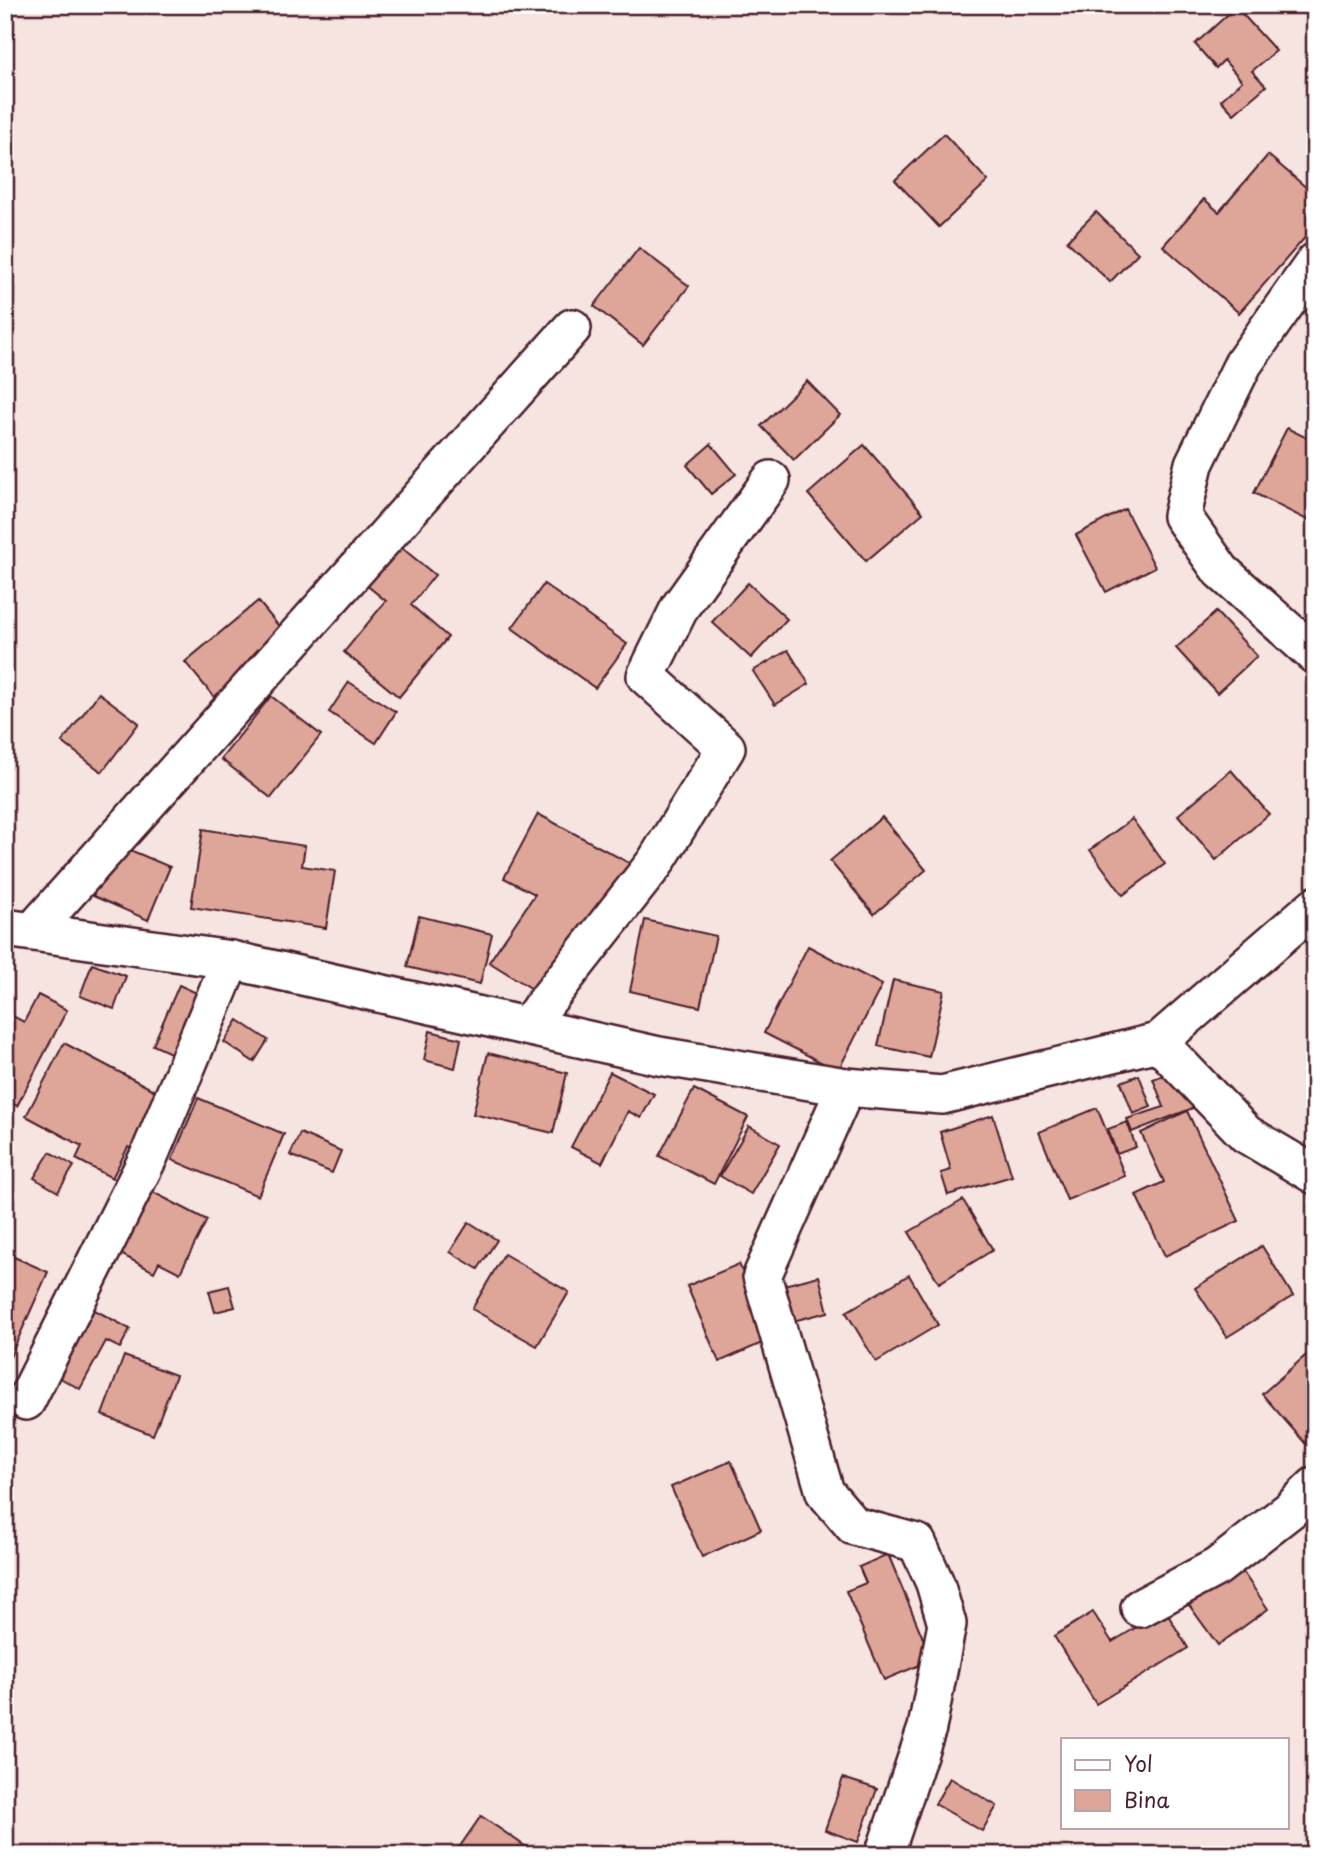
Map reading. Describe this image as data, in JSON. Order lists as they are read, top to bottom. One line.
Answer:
{"legend":["Yol","Bina"]}
